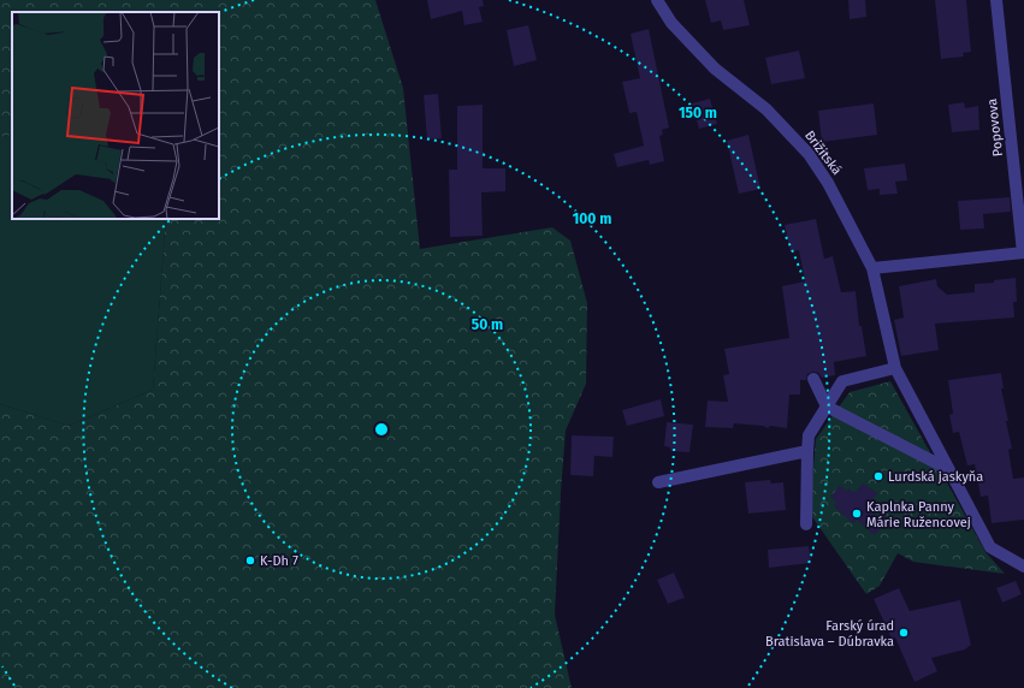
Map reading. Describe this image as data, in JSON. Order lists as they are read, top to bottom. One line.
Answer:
{"streets":{"street":["Popovova","Brižitská"]},"crossings":[["Popovova","Brižitská"]],"places":["Lurdská jaskyňa","Kaplnka Panny Márie Ružencovej","K-Dh 7","Farský úrad Bratislava – Dúbravka"],"rings":["150 m","100 m","50 m"]}
